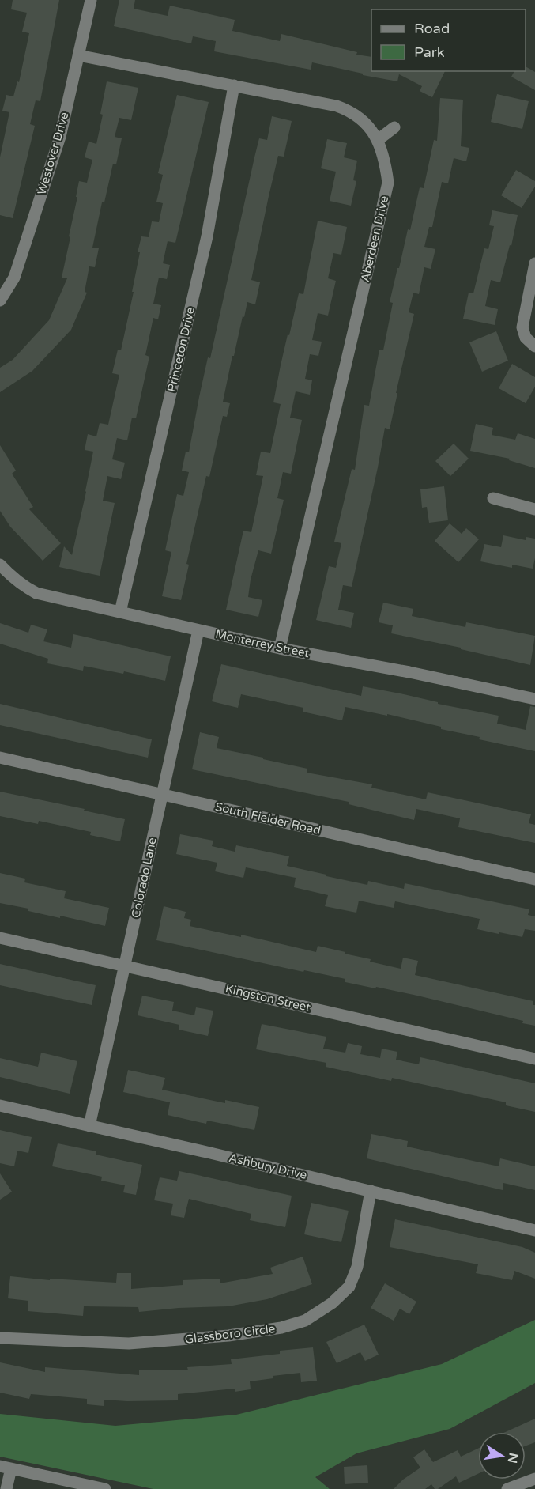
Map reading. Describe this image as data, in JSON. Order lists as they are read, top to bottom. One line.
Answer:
{"streets":{"street":["Westover Drive","Aberdeen Drive","Princeton Drive","Monterrey Street","South Fielder Road","Colorado Lane","Kingston Street","Ashbury Drive","Glassboro Circle"]},"crossings":[["Westover Drive","Aberdeen Drive"],["Aberdeen Drive","Princeton Drive"],["Aberdeen Drive","Monterrey Street"],["Princeton Drive","Monterrey Street"],["Monterrey Street","Colorado Lane"],["South Fielder Road","Colorado Lane"],["Colorado Lane","Kingston Street"],["Colorado Lane","Ashbury Drive"],["Ashbury Drive","Glassboro Circle"]],"legend":["Road","Park"],"north":"right"}
